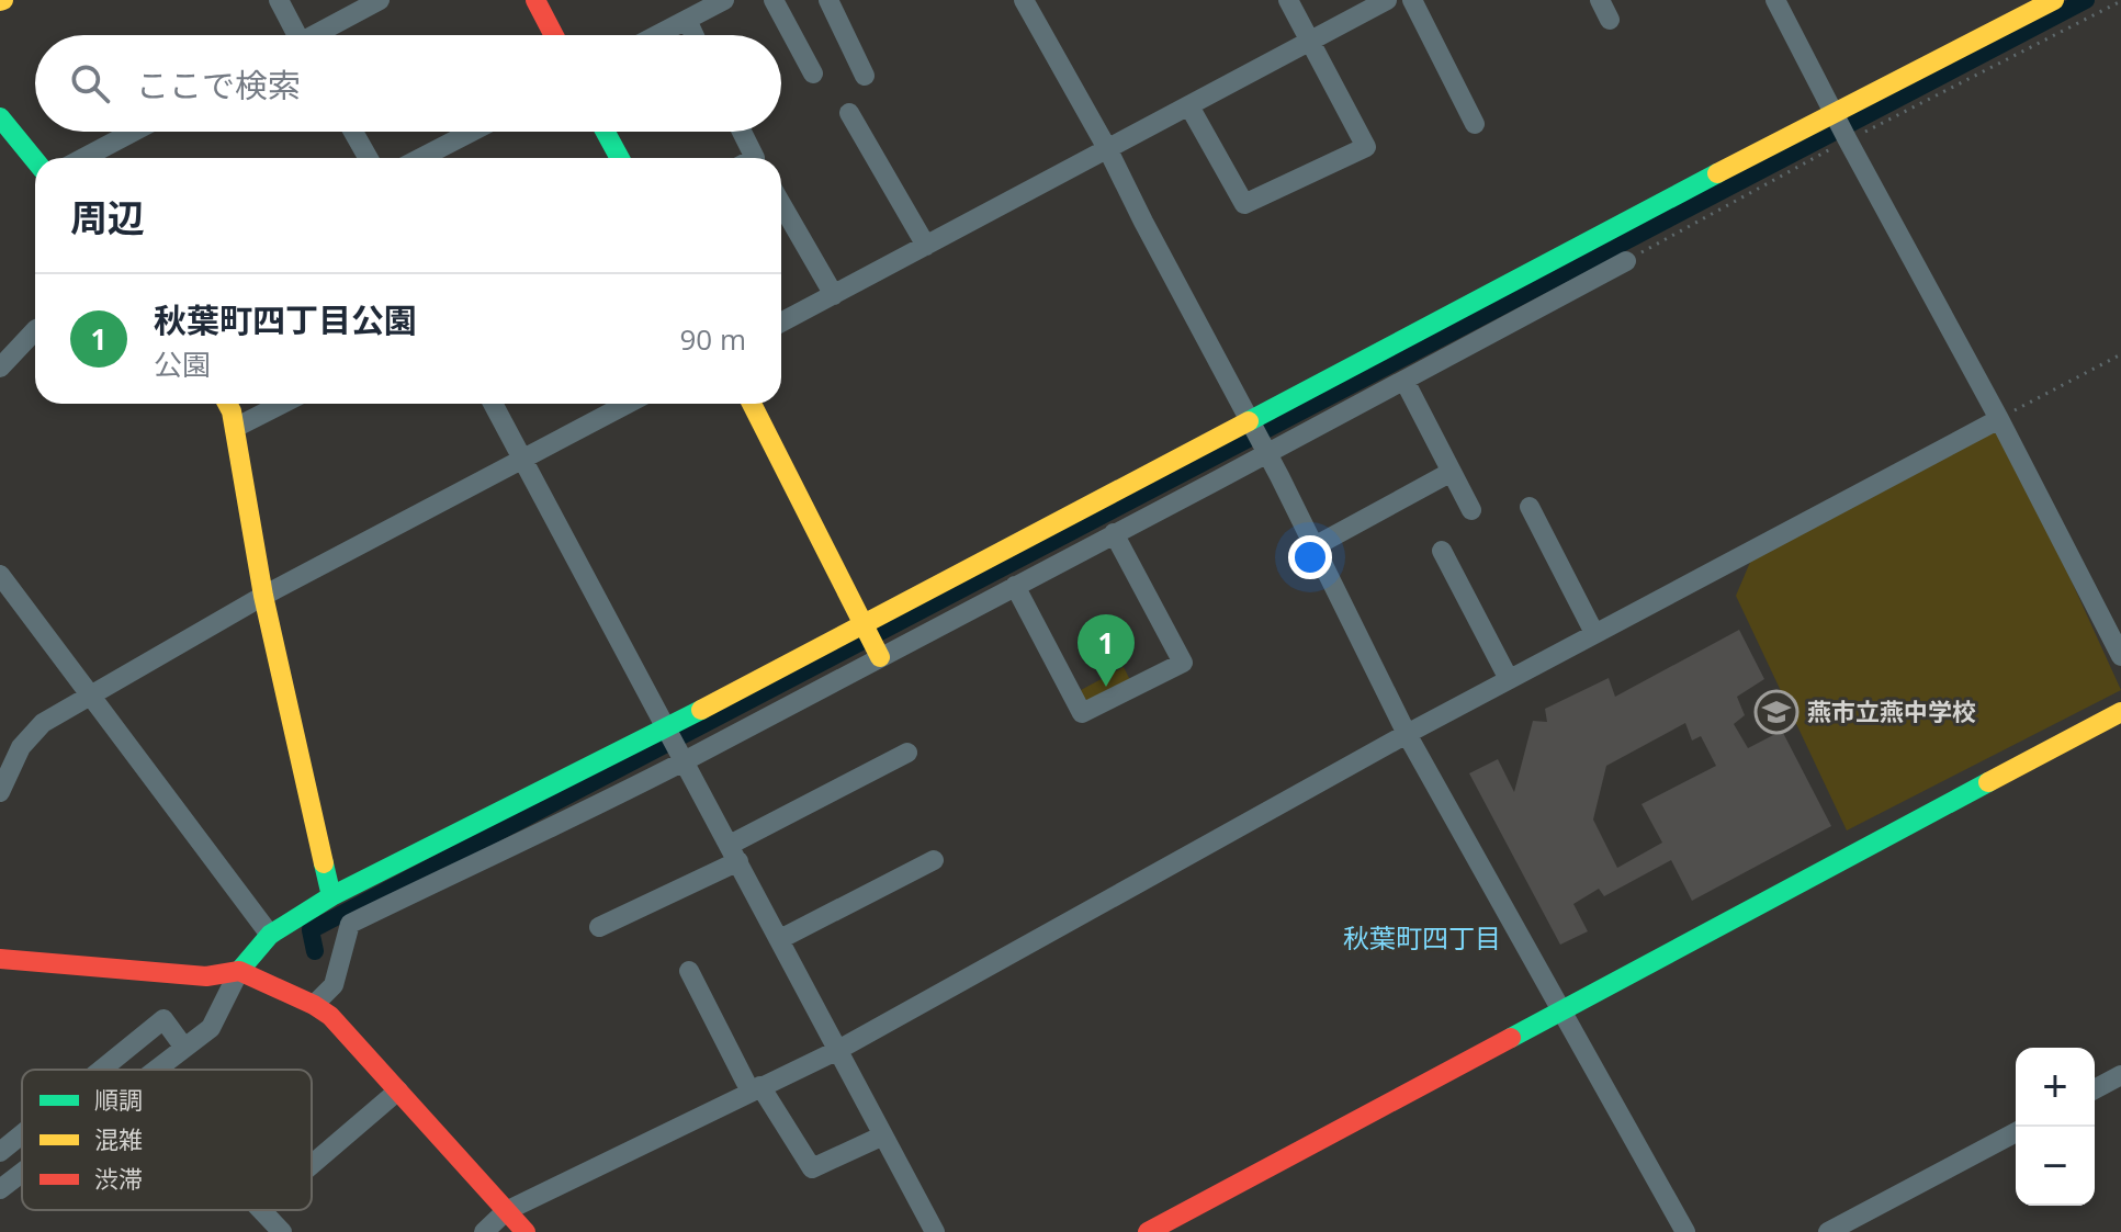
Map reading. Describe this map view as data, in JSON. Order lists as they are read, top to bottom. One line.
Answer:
{"districts":["秋葉町四丁目"],"places":{"school or university":["燕市立燕中学校"]},"legend":["順調","混雑","渋滞"],"page":{"search":"ここで検索","heading":"周辺","list":[{"mark":"1","name":"秋葉町四丁目公園","note":"公園","value":"90 m"}],"pins":"1","map_buttons":["+","−"]}}
